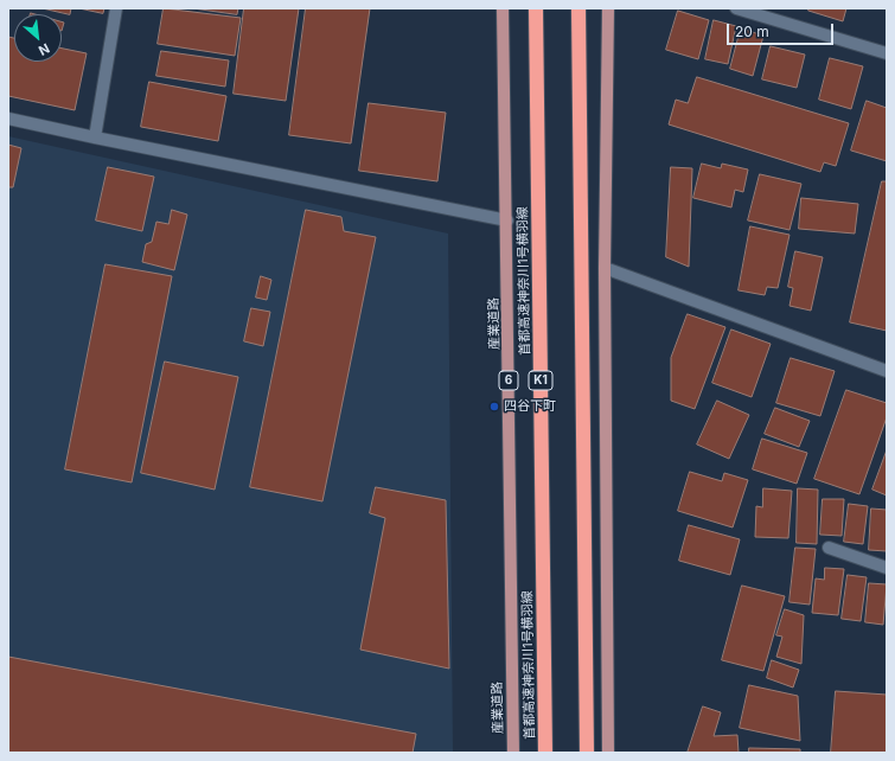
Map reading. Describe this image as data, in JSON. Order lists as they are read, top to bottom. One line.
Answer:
{"streets":{"highway":["首都高速神奈川1号横羽線","K1"],"main road":["産業道路","6"]},"places":["四谷下町"],"scale_bar":"20 m","north":"bottom right"}
